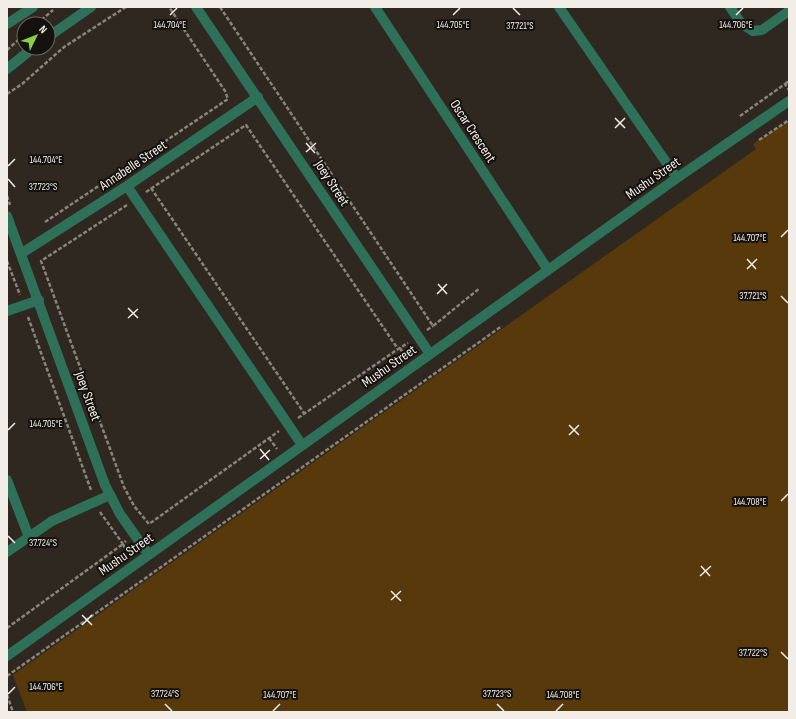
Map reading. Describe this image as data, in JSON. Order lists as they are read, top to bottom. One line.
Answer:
{"streets":{"street":["Oscar Crescent","Annabelle Street","Mushu Street","Joey Street"]},"crossings":[["Oscar Crescent","Mushu Street"],["Annabelle Street","Joey Street"],["Mushu Street","Joey Street"]],"north":"top right","coordinates":["144.704°E","144.705°E","144.706°E","37.721°S","37.723°S","144.707°E","144.708°E","37.724°S","37.722°S"]}
